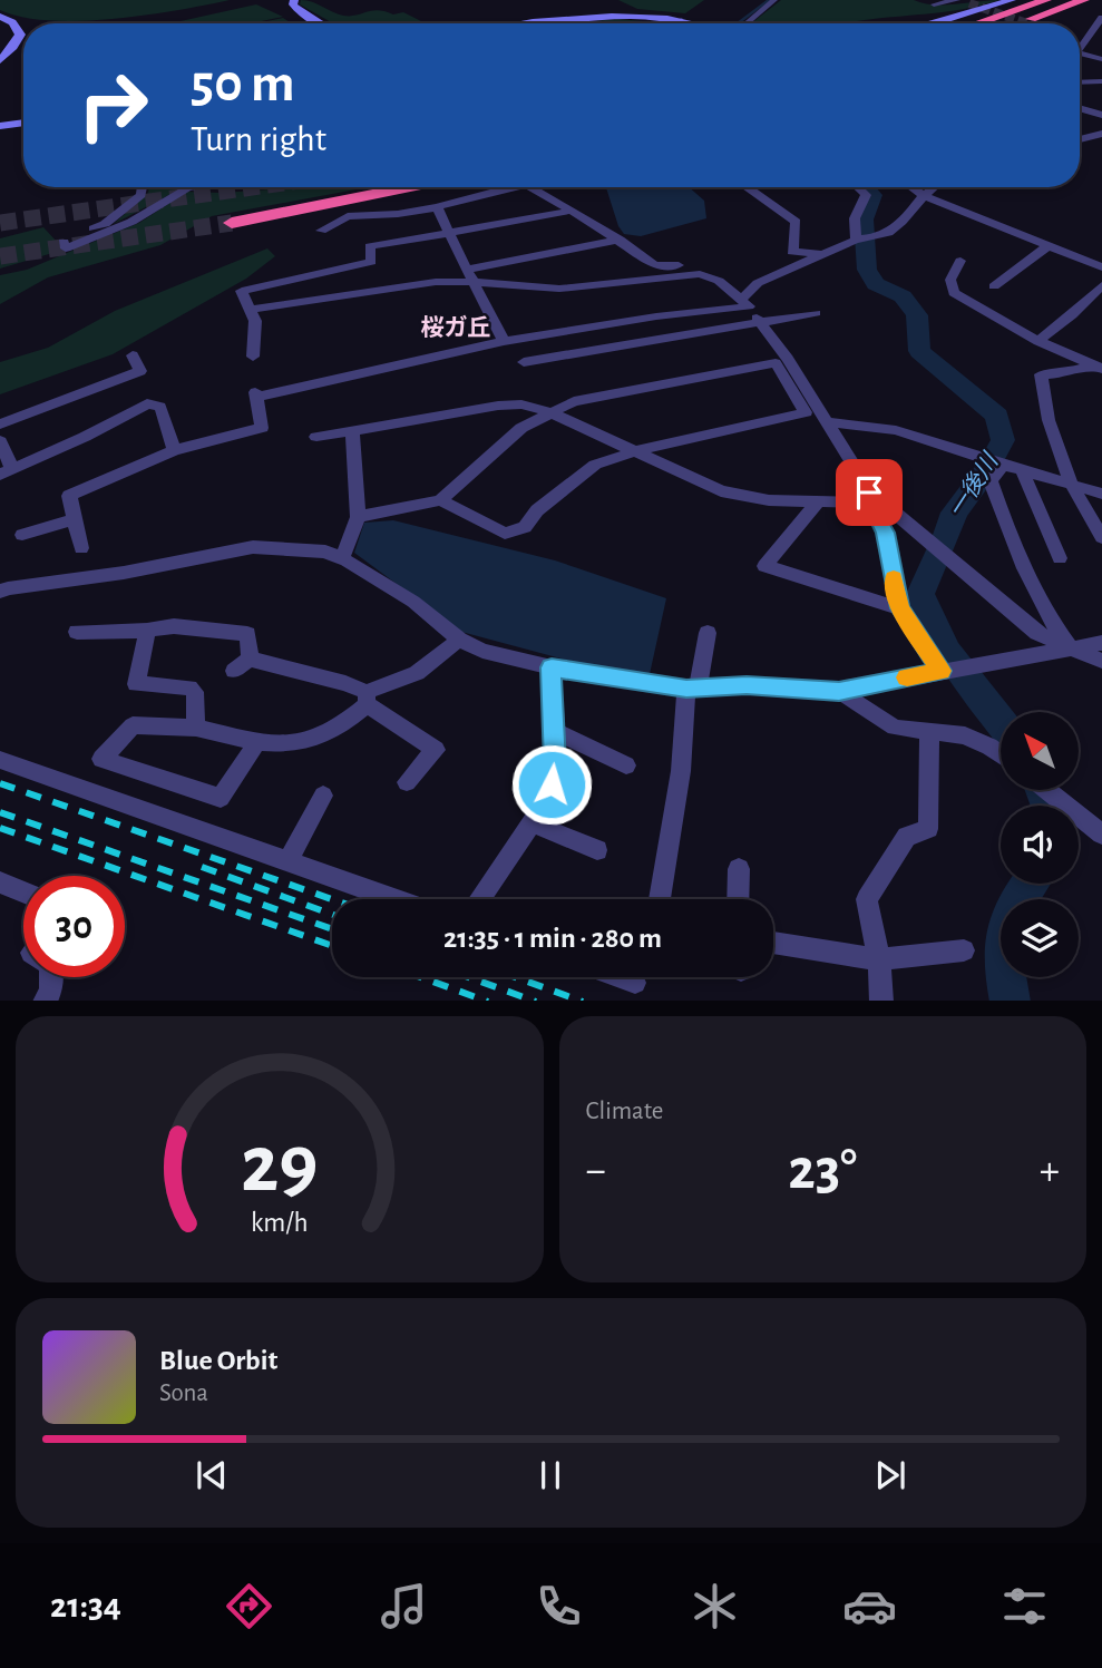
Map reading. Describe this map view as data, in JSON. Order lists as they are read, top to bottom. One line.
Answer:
{"districts":["桜ガ丘"],"water":["一後川"],"north":"top left","page":{"turn":["50 m","Turn right"],"limit":"30","trip":"21:35 · 1 min · 280 m","tile":"Climate","heat":["−","23°","+"],"song":["Blue Orbit","Sona"],"tabs":"21:34","gauge":["29","km/h"]}}
